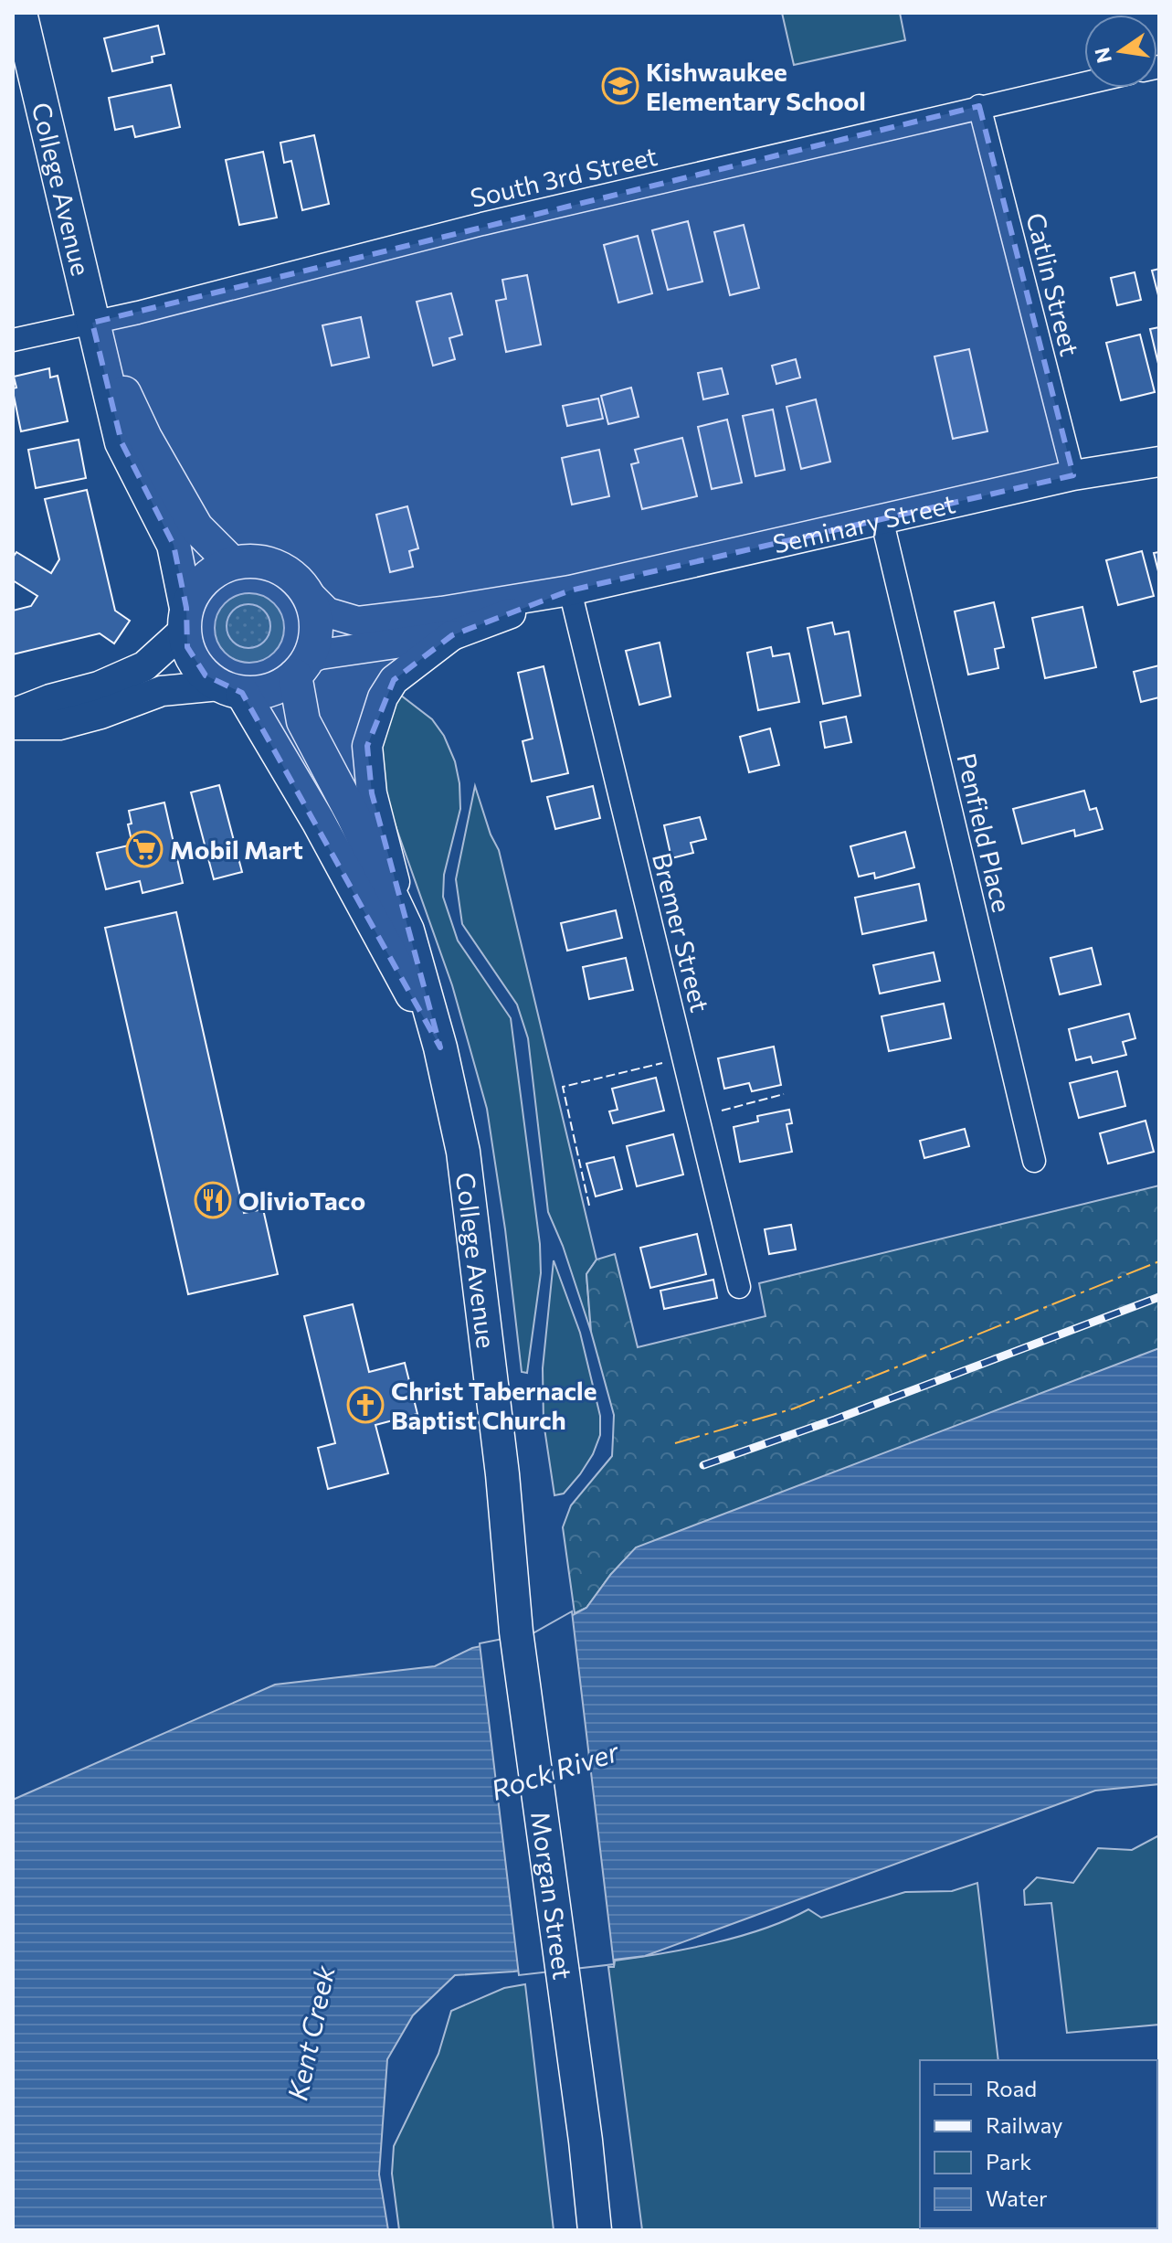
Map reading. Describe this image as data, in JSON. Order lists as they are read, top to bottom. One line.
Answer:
{"streets":{"main road":["College Avenue","Morgan Street"],"street":["South 3rd Street","Catlin Street","Seminary Street","Penfield Place","Bremer Street"]},"crossings":[["South 3rd Street","College Avenue"],["South 3rd Street","Catlin Street"],["College Avenue","Seminary Street"],["College Avenue","Morgan Street"],["Catlin Street","Seminary Street"],["Seminary Street","Penfield Place"],["Seminary Street","Bremer Street"]],"water":["Rock River","Kent Creek"],"places":{"school or university":["Kishwaukee Elementary School"],"supermarket":["Mobil Mart"],"restaurant":["OlivioTaco"],"church":["Christ Tabernacle Baptist Church"]},"legend":["Road","Railway","Park","Water"],"north":"left"}
